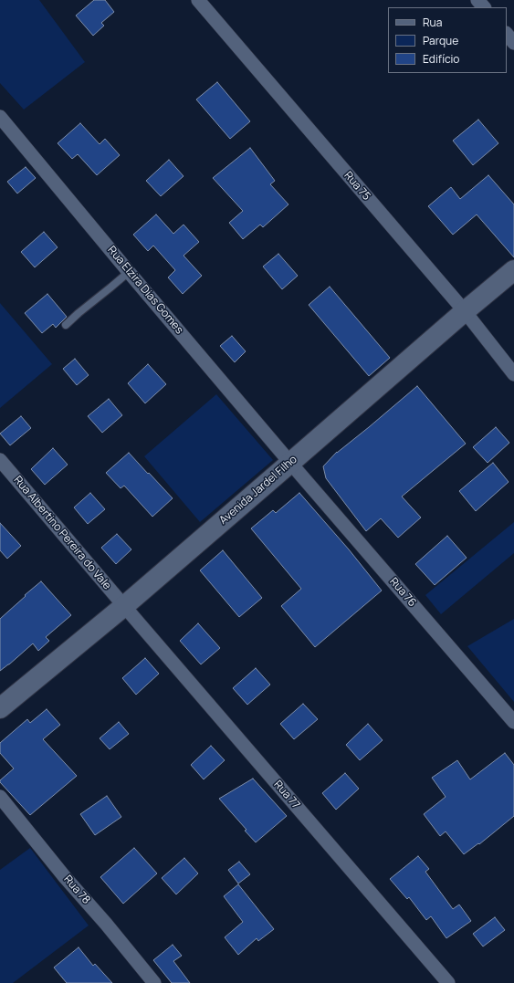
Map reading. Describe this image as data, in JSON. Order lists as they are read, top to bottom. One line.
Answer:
{"streets":{"main road":["Avenida Jardel Filho"],"street":["Rua 75","Rua Elzira Dias Gomes","Rua Albertino Pereira do Vale","Rua 76","Rua 77","Rua 78"]},"crossings":[["Rua 75","Avenida Jardel Filho"],["Rua Elzira Dias Gomes","Avenida Jardel Filho"],["Rua Elzira Dias Gomes","Rua 76"],["Avenida Jardel Filho","Rua Albertino Pereira do Vale"],["Avenida Jardel Filho","Rua 76"],["Avenida Jardel Filho","Rua 77"],["Rua Albertino Pereira do Vale","Rua 77"]],"legend":["Rua","Parque","Edifício"]}
